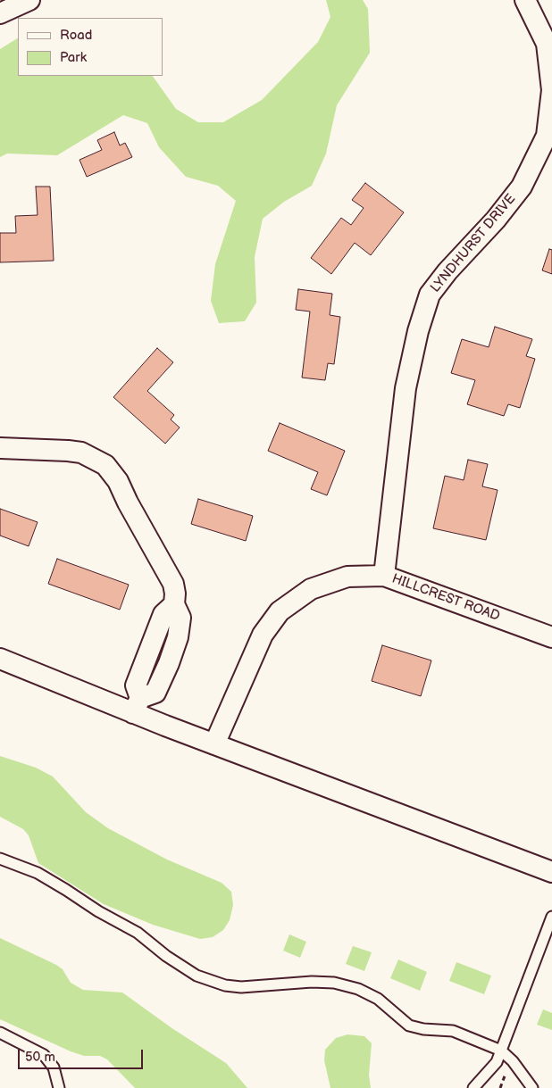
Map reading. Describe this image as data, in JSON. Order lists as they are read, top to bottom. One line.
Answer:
{"streets":{"street":["LYNDHURST DRIVE","HILLCREST ROAD"]},"crossings":[["LYNDHURST DRIVE","HILLCREST ROAD"]],"legend":["Road","Park"],"scale_bar":"50 m"}
